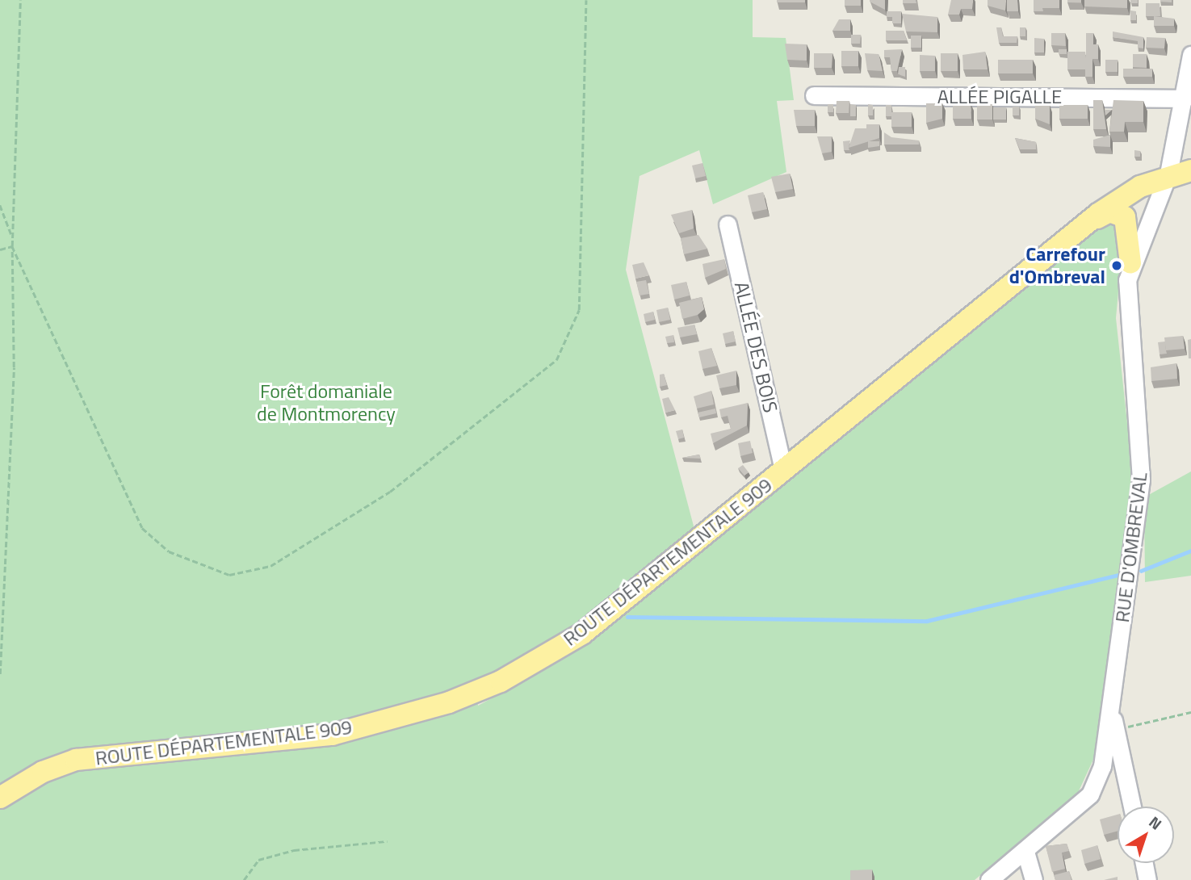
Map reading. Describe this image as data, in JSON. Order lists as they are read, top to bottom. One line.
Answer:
{"streets":{"main road":["ROUTE DÉPARTEMENTALE 909"],"street":["ALLÉE PIGALLE","ALLÉE DES BOIS","RUE D'OMBREVAL"]},"crossings":[["ALLÉE PIGALLE","RUE D'OMBREVAL"],["ALLÉE DES BOIS","ROUTE DÉPARTEMENTALE 909"],["RUE D'OMBREVAL","ROUTE DÉPARTEMENTALE 909"]],"parks":["Forêt domaniale de Montmorency"],"places":["Carrefour d'Ombreval"],"north":"top right"}
